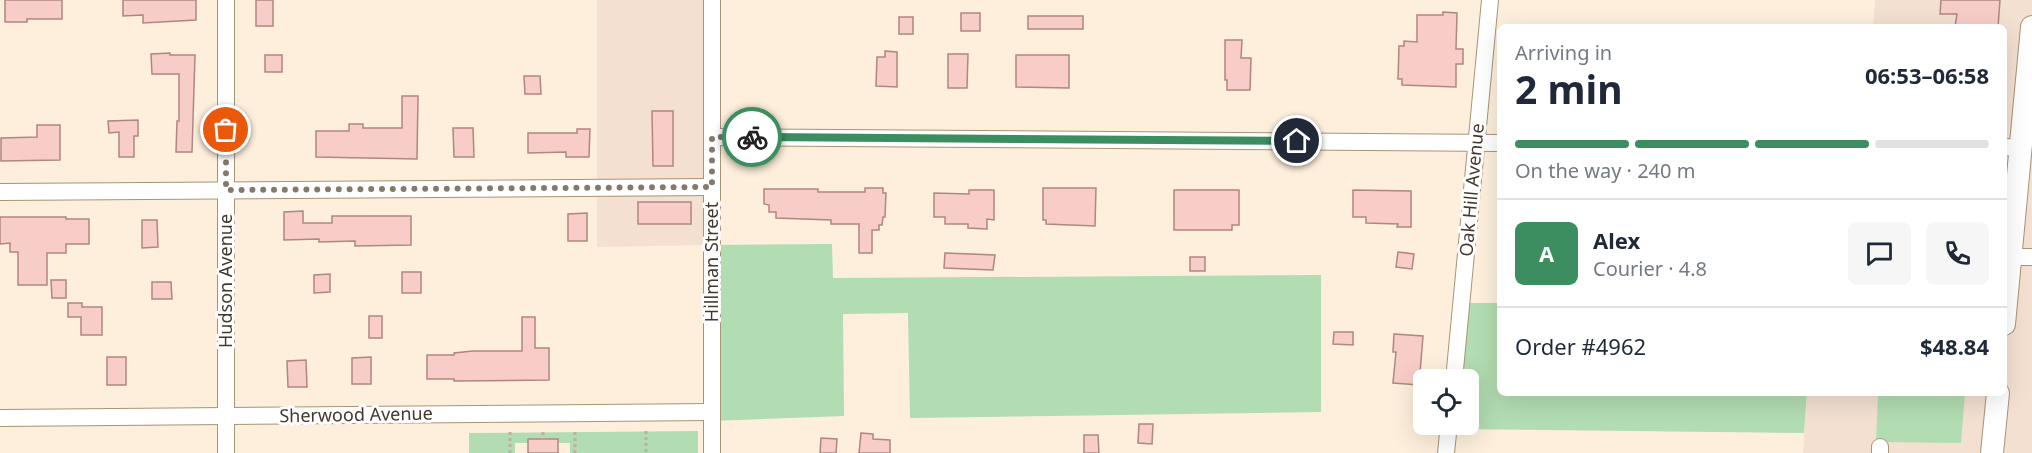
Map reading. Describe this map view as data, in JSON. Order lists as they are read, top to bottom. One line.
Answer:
{"streets":{"street":["Oak Hill Avenue","Hillman Street","Hudson Avenue","Sherwood Avenue"]},"crossings":[["Hillman Street","Sherwood Avenue"],["Hudson Avenue","Sherwood Avenue"]],"page":{"heading":["2 min","Arriving in","06:53–06:58"],"panel":["Alex","Courier · 4.8","Order #4962","$48.84"],"bar":"On the way · 240 m","round":"A"}}
